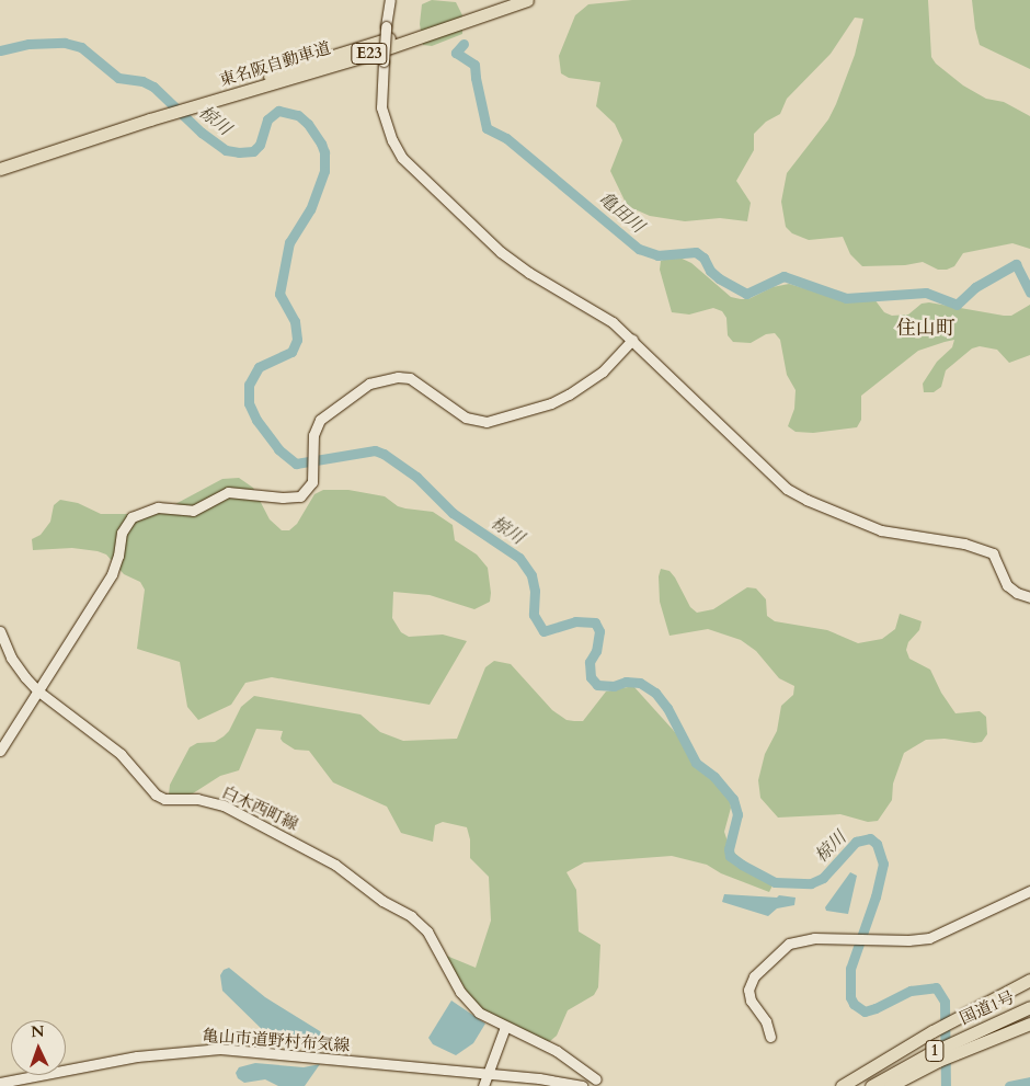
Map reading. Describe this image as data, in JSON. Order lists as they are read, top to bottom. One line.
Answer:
{"streets":{"highway":["E23","東名阪自動車道","国道1号","1"],"street":["白木西町線","亀山市道野村布気線"]},"districts":["住山町"],"water":["椋川","亀田川"],"north":"top"}
